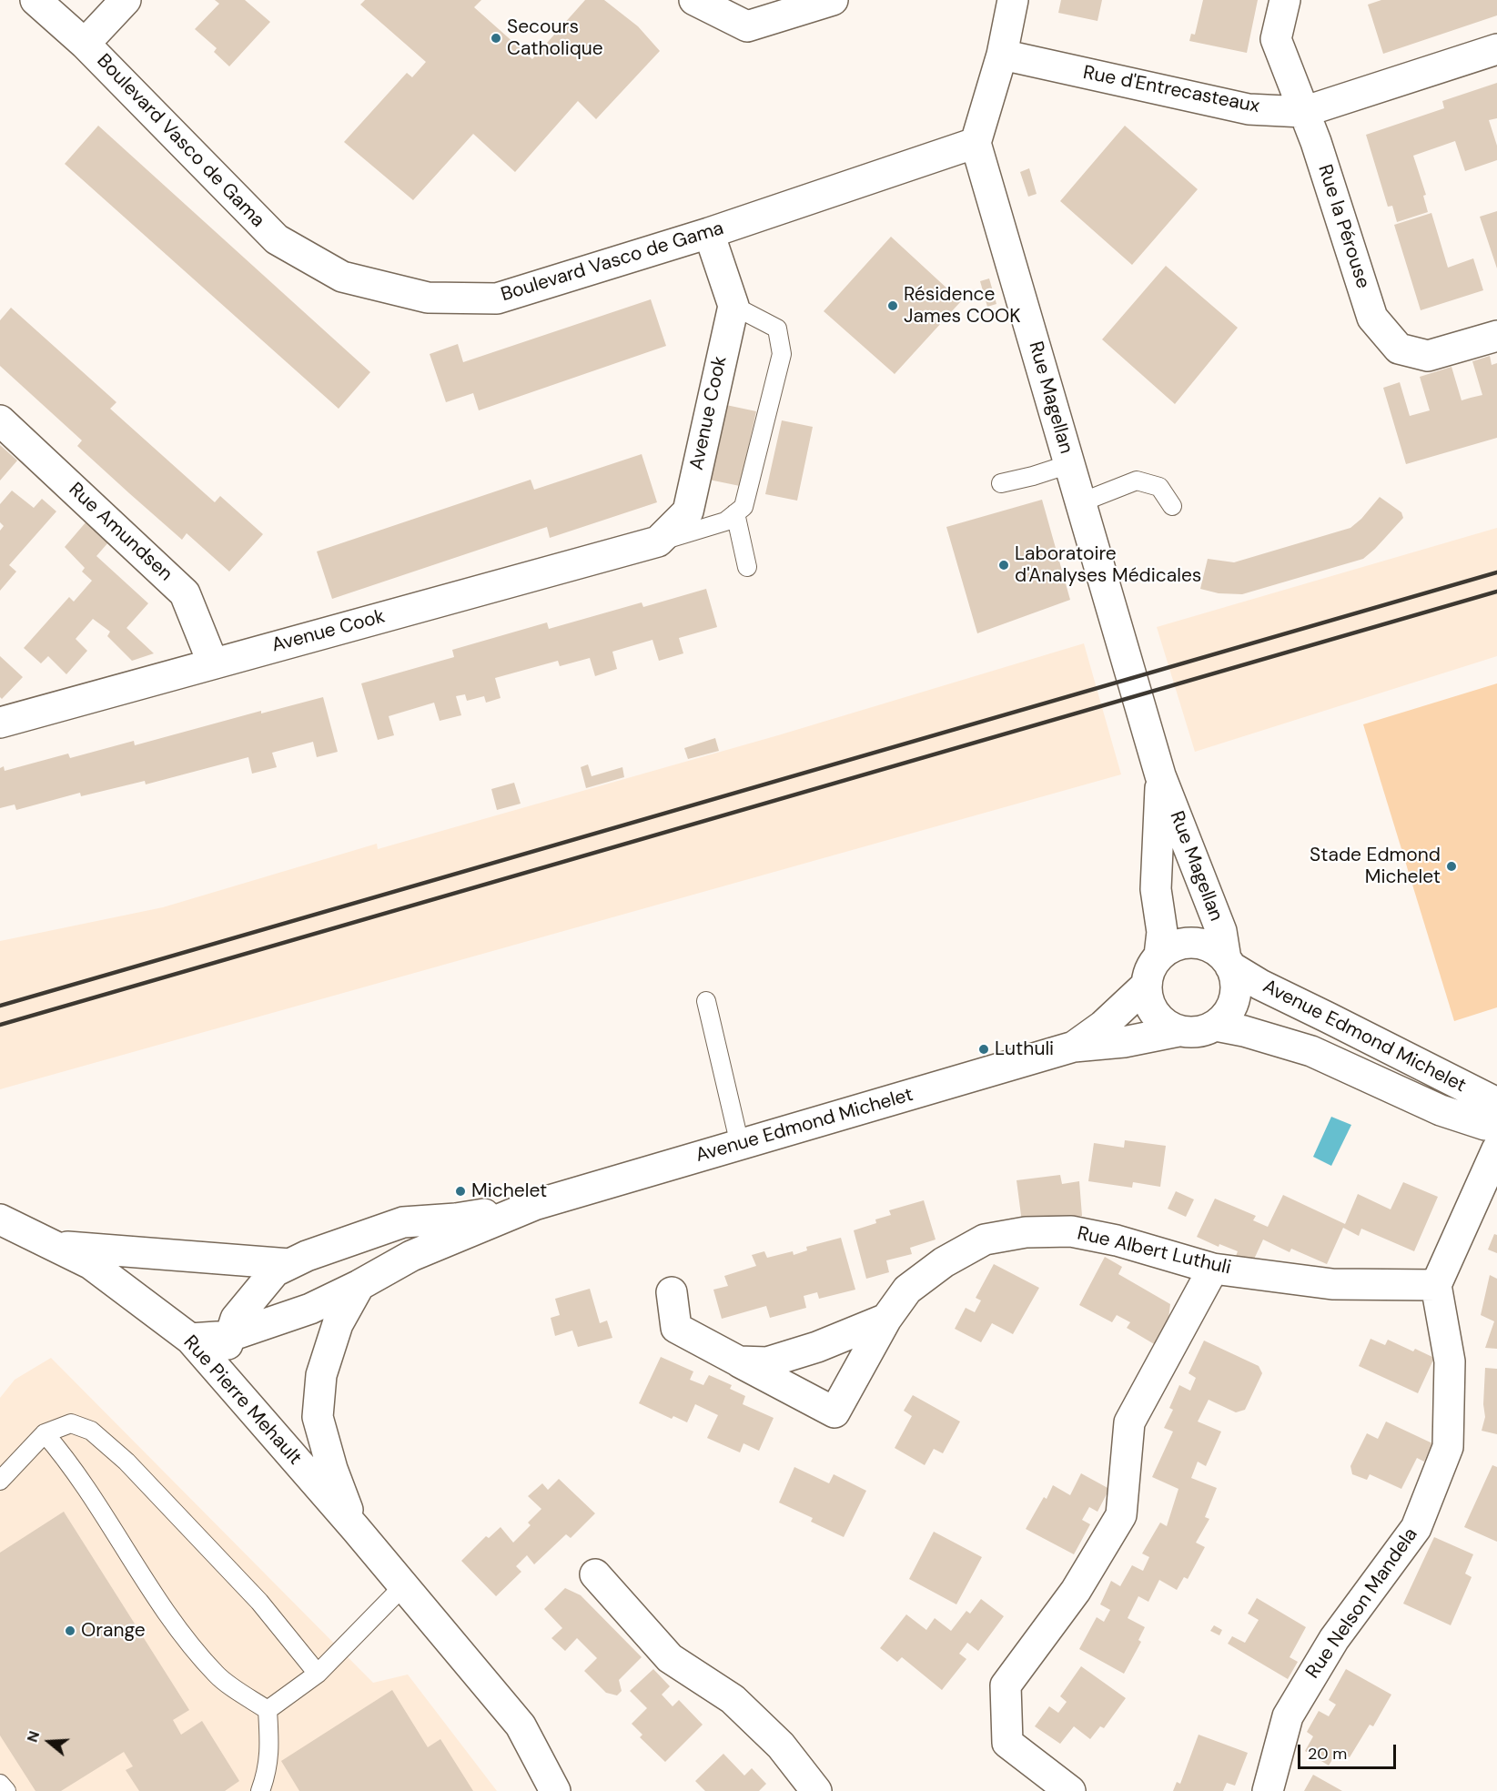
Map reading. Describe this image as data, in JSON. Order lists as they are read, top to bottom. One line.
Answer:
{"streets":{"street":["Rue d'Entrecasteaux","Boulevard Vasco de Gama","Rue la Pérouse","Rue Magellan","Avenue Cook","Rue Amundsen","Avenue Edmond Michelet","Rue Albert Luthuli","Rue Pierre Mehault","Rue Nelson Mandela"]},"crossings":[["Rue d'Entrecasteaux","Rue la Pérouse"],["Boulevard Vasco de Gama","Rue Magellan"],["Rue Magellan","Avenue Edmond Michelet"],["Avenue Cook","Rue Amundsen"],["Rue Albert Luthuli","Rue Nelson Mandela"]],"places":["Secours Catholique","Résidence James COOK","Laboratoire d'Analyses Médicales","Stade Edmond Michelet","Luthuli","Michelet","Orange"],"scale_bar":"20 m","north":"left"}
